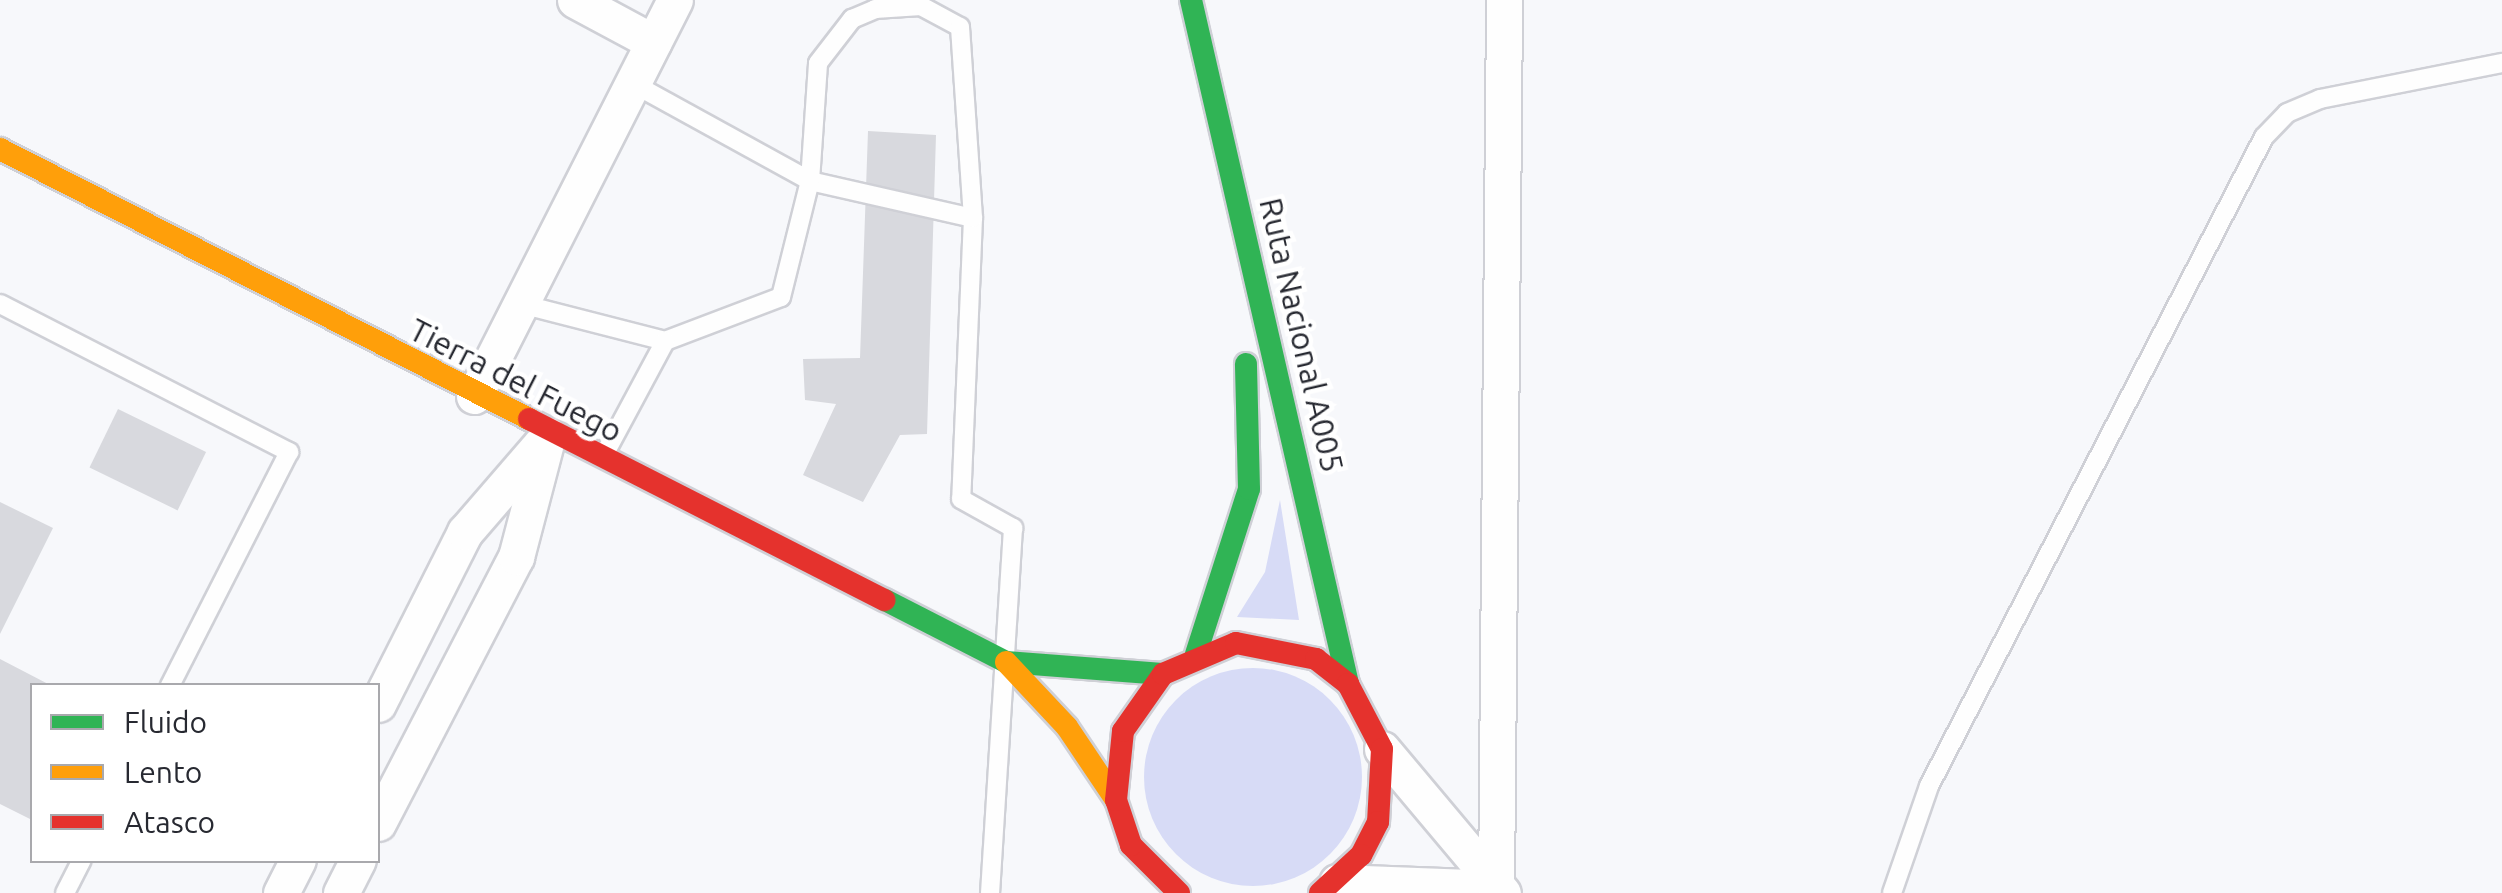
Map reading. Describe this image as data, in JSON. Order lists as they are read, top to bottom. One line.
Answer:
{"streets":{"main road":["Ruta Nacional A005","Tierra del Fuego"]},"legend":["Fluido","Lento","Atasco"]}
